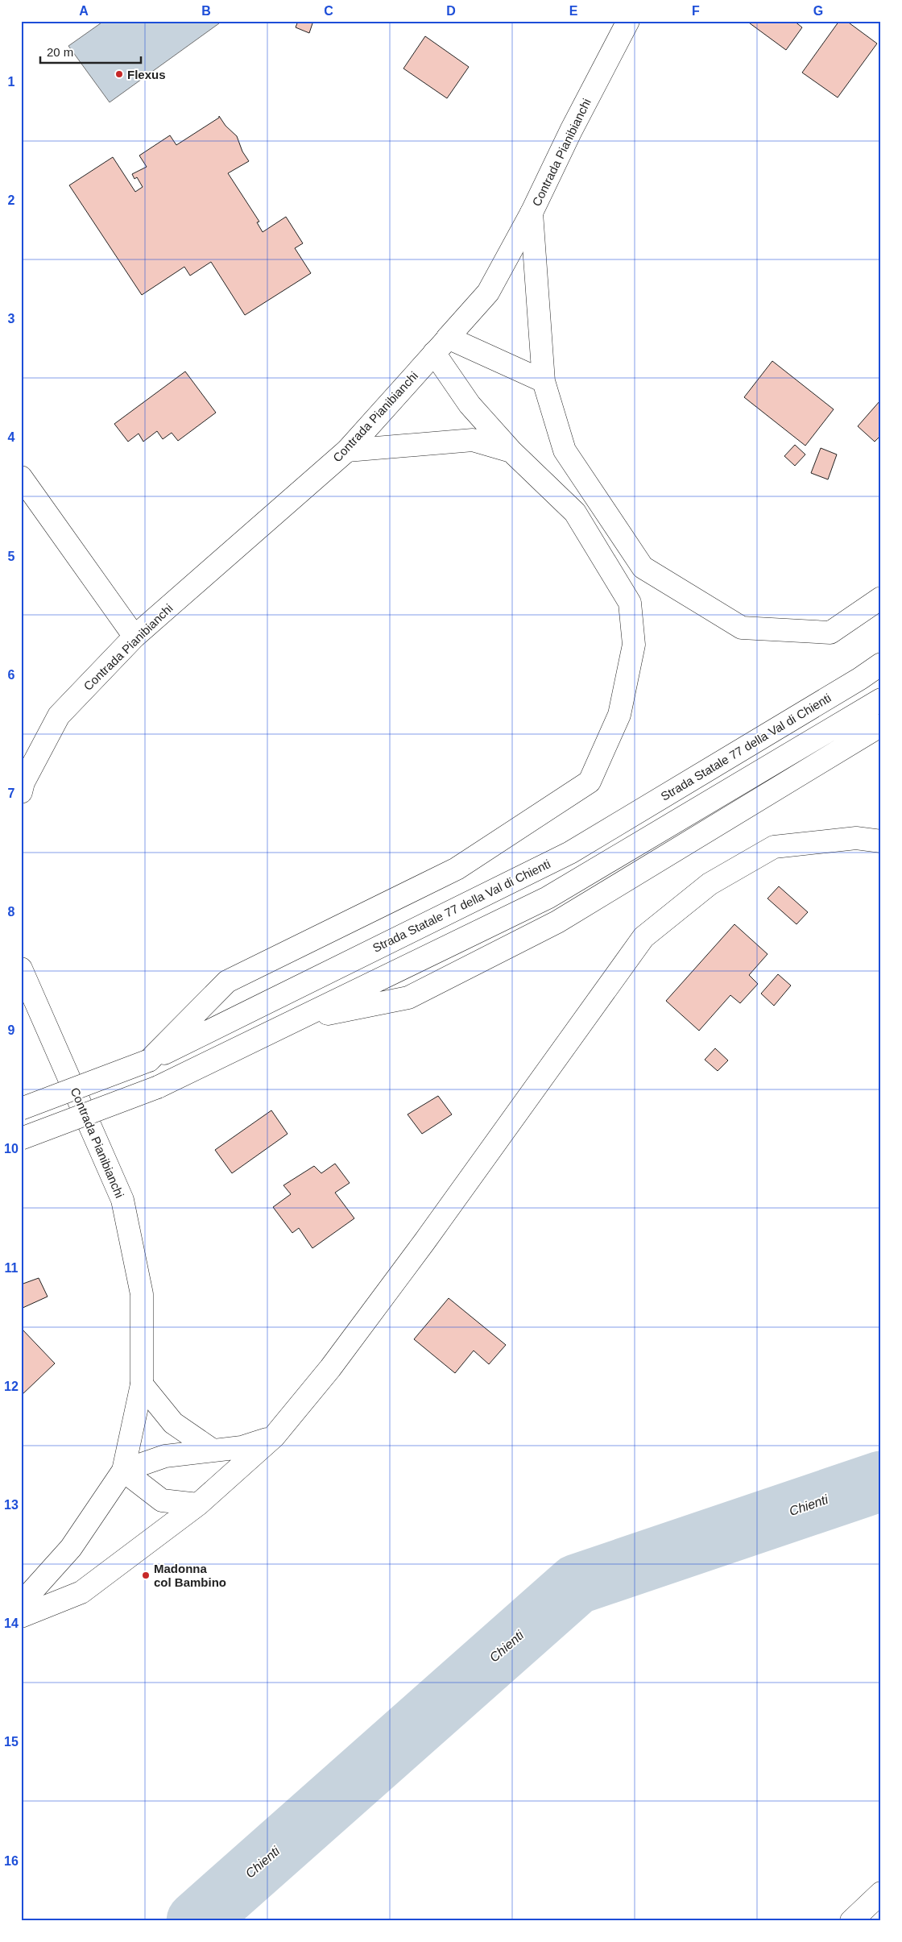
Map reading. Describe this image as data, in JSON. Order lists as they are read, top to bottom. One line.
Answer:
{"streets":{"main road":["Contrada Pianibianchi","Strada Statale 77 della Val di Chienti"]},"water":["Chienti"],"places":["Flexus","Madonna col Bambino"],"scale_bar":"20 m","grid":{"columns":["A","B","C","D","E","F","G"],"rows":["1","2","3","4","5","6","7","8","9","10","11","12","13","14","15","16"]}}
